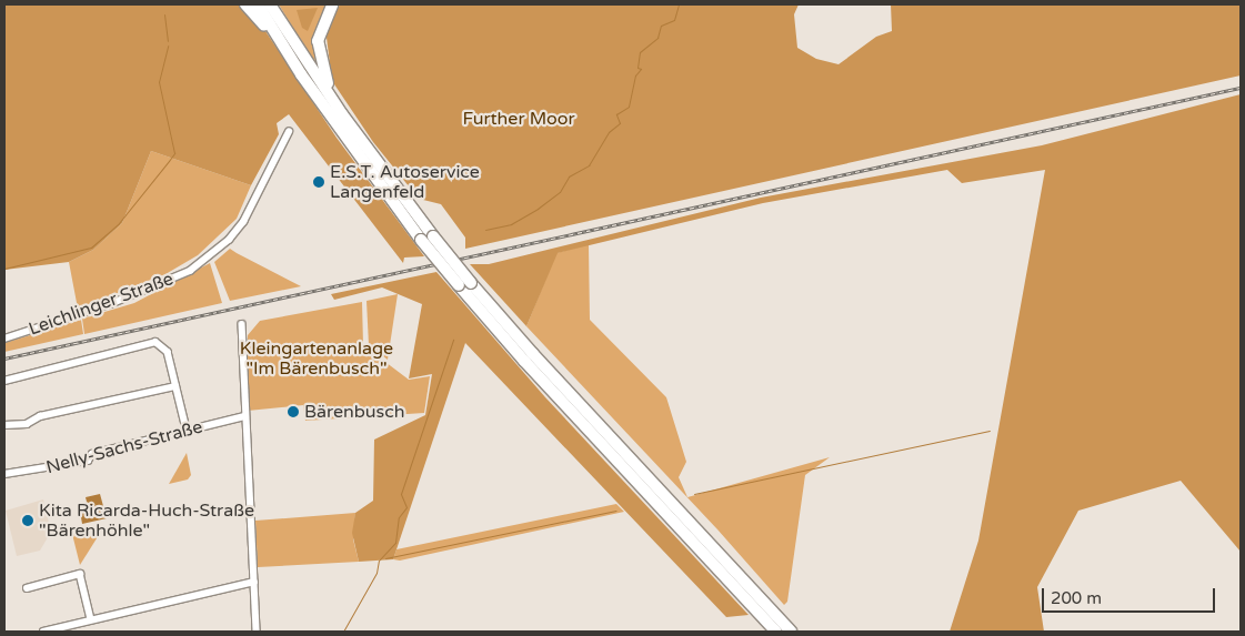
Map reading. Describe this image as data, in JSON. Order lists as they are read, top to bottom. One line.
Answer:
{"streets":{"street":["Leichlinger Straße","Nelly-Sachs-Straße"]},"parks":["Further Moor","Kleingartenanlage \"Im Bärenbusch\""],"places":["E.S.T. Autoservice Langenfeld","Bärenbusch","Kita Ricarda-Huch-Straße \"Bärenhöhle\""],"scale_bar":"200 m"}
